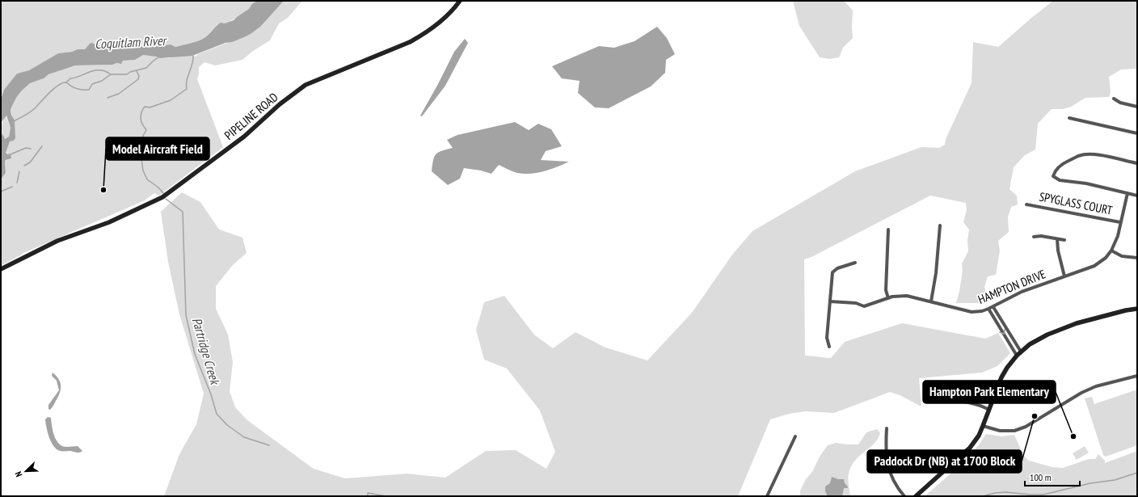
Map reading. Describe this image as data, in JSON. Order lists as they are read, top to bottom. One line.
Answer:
{"streets":{"street":["PIPELINE ROAD","SPYGLASS COURT","HAMPTON DRIVE"]},"crossings":[["SPYGLASS COURT","HAMPTON DRIVE"]],"water":["Coquitlam River","Partridge Creek"],"places":["Model Aircraft Field","Paddock Dr (NB) at 1700 Block","Hampton Park Elementary"],"scale_bar":"100 m","north":"bottom left"}
